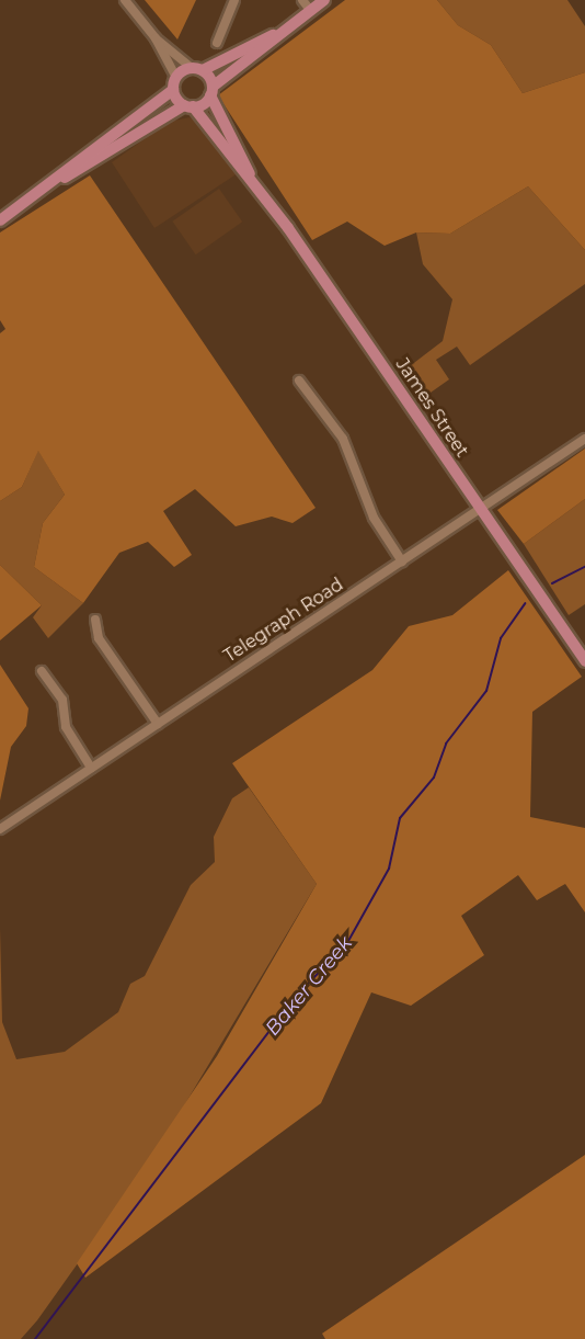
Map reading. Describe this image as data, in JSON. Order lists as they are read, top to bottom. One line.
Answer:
{"streets":{"main road":["James Street"],"street":["Telegraph Road"]},"crossings":[["James Street","Telegraph Road"]],"water":["Baker Creek"]}
